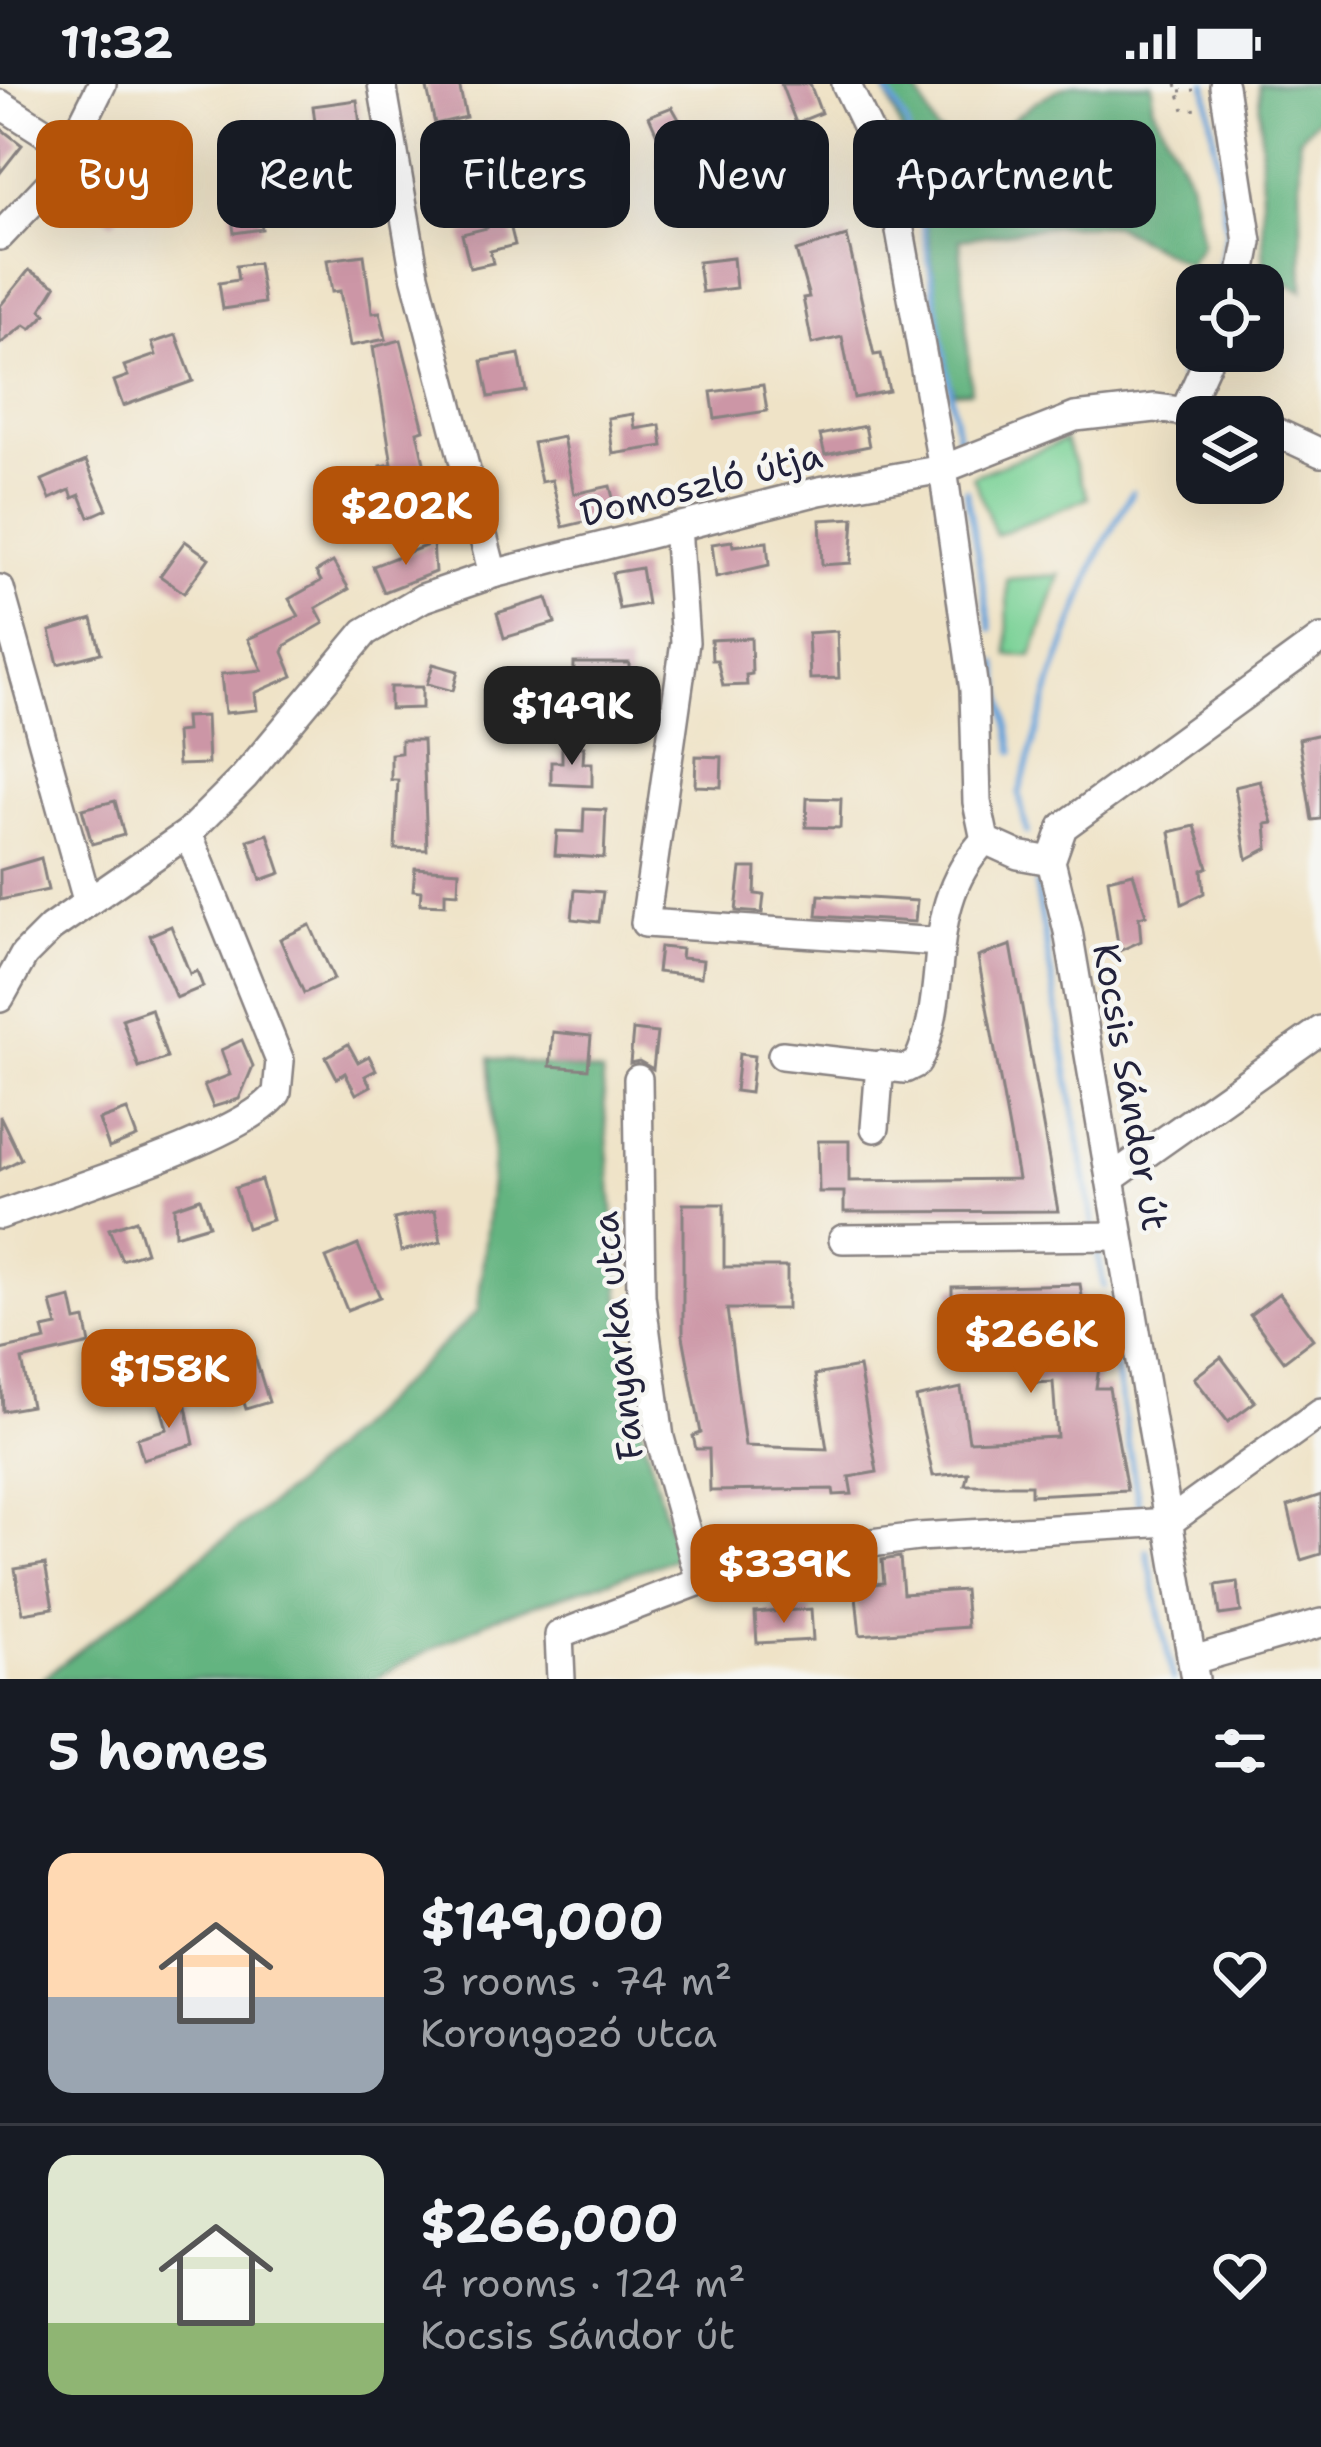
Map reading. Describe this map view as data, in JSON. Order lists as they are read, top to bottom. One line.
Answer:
{"streets":{"street":["Domoszló útja","Kocsis Sándor út","Fanyarka utca"]},"page":{"status":"11:32","chip":["Buy","Rent","Filters","New","Apartment"],"price":["$202K","$149K","$266K","$158K","$339K"],"heading":"5 homes","list":[{"name":"$149,000","note":"3 rooms · 74 m² · Korongozó utca"},{"name":"$266,000","note":"4 rooms · 124 m² · Kocsis Sándor út"}]}}
